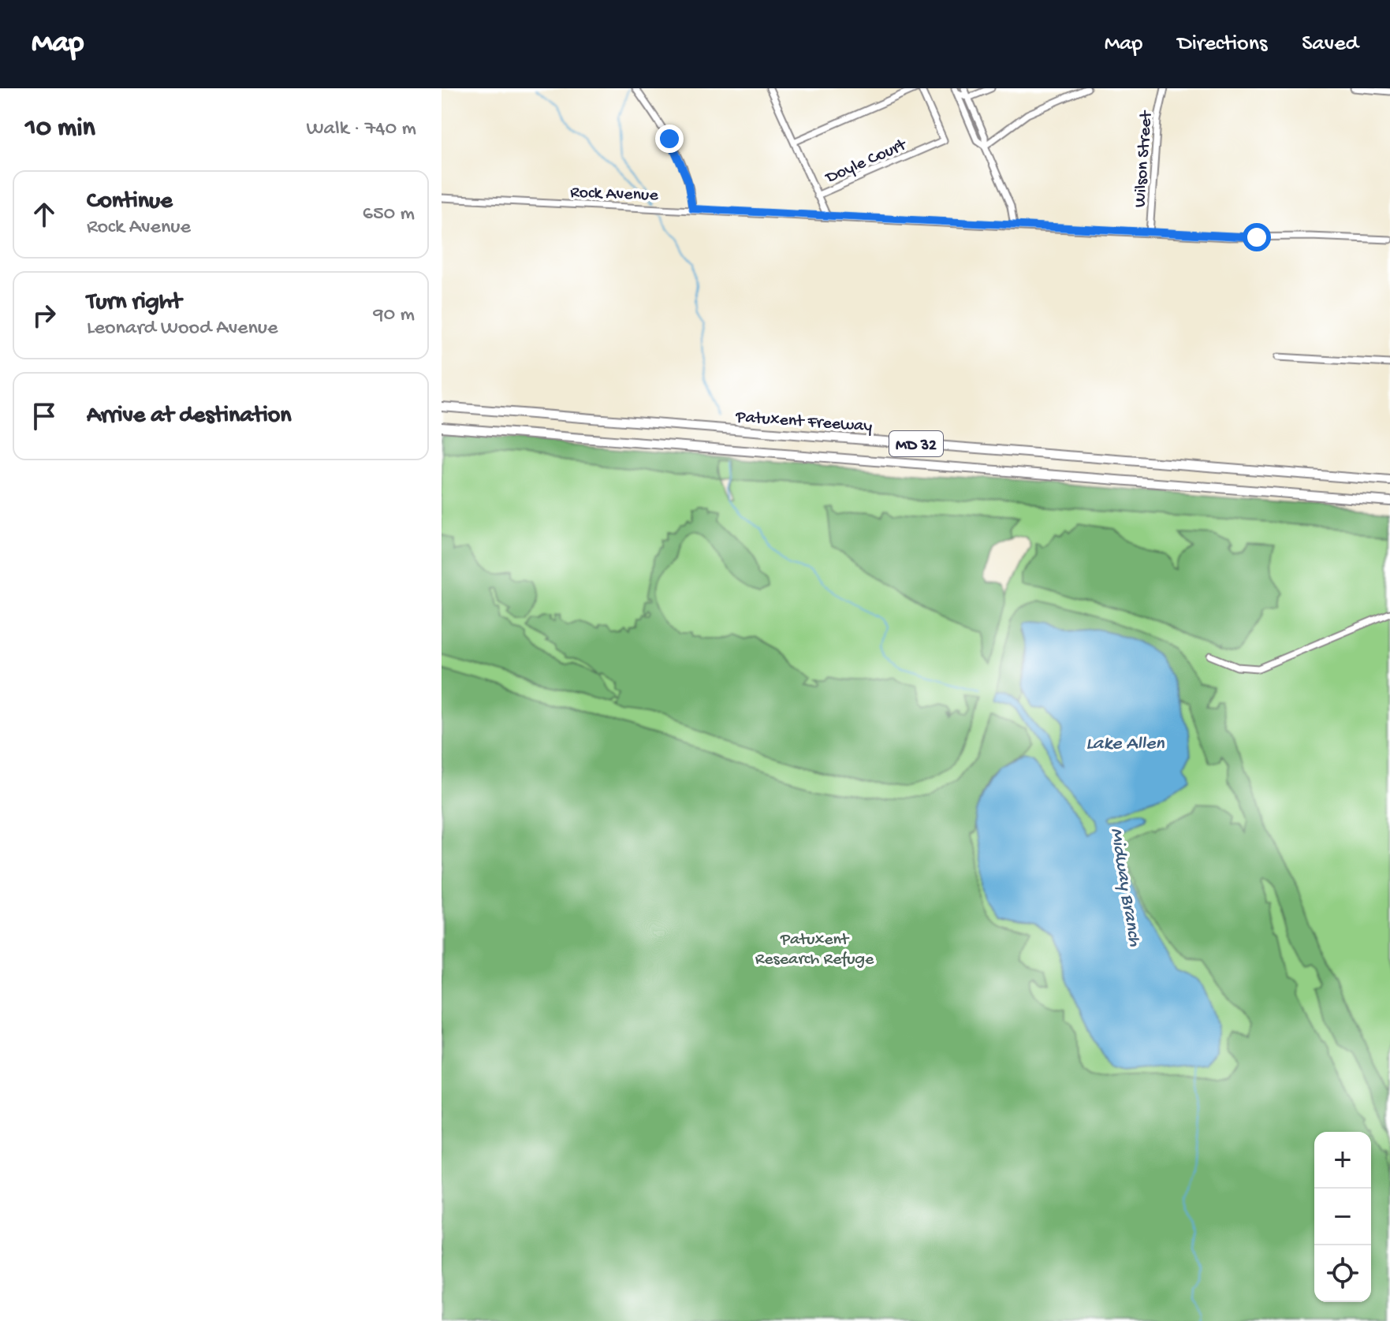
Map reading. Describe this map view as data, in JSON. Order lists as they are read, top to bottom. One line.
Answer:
{"streets":{"highway":["Patuxent Freeway","MD 32"],"street":["Doyle Court","Wilson Street","Rock Avenue"]},"crossings":[["Wilson Street","Rock Avenue"]],"water":["Lake Allen","Midway Branch"],"parks":["Patuxent Research Refuge"],"page":{"header":"Map","nav":["Map","Directions","Saved"],"heading":["10 min","Walk · 740 m"],"list":[["Continue","Rock Avenue","650 m"],["Turn right","Leonard Wood Avenue","90 m"],"Arrive at destination"],"map_buttons":["+","−"]}}
